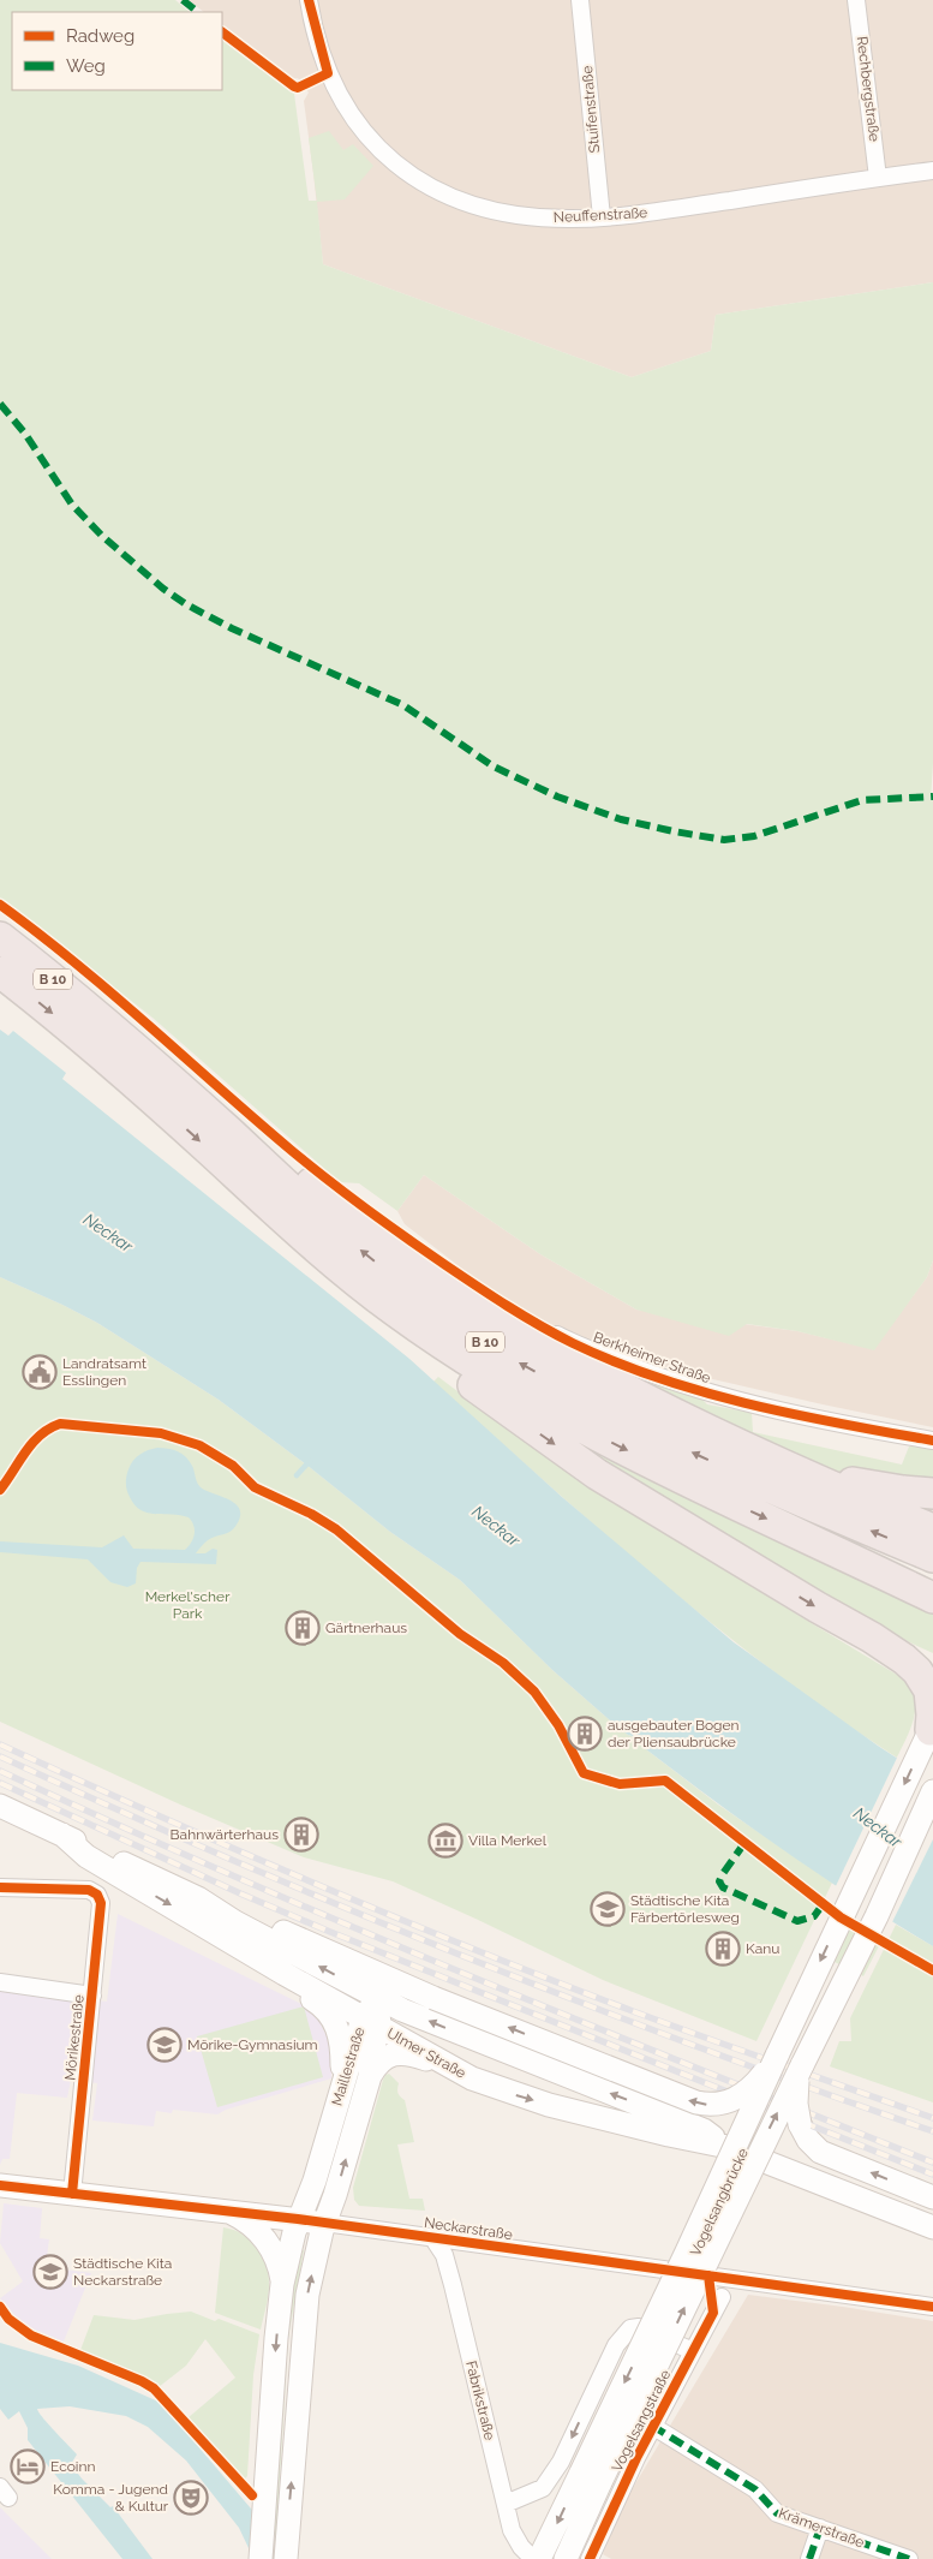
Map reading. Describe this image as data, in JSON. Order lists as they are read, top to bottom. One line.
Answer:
{"streets":{"highway":["B 10"],"main road":["Ulmer Straße","Maillestraße","Vogelsangbrücke","Neckarstraße"],"street":["Rechbergstraße","Stuifenstraße","Neuffenstraße","Berkheimer Straße","Mörikestraße","Fabrikstraße","Vogelsangstraße","Krämerstraße"]},"crossings":[["Rechbergstraße","Neuffenstraße"],["Stuifenstraße","Neuffenstraße"],["Mörikestraße","Neckarstraße"],["Ulmer Straße","Maillestraße"],["Maillestraße","Neckarstraße"],["Neckarstraße","Fabrikstraße"],["Vogelsangstraße","Krämerstraße"]],"water":["Neckar"],"parks":["Merkel'scher Park"],"places":{"public building":["Landratsamt Esslingen"],"building":["Gärtnerhaus","ausgebauter Bogen der Pliensaubrücke","Bahnwärterhaus","Kanu"],"museum":["Villa Merkel"],"school or university":["Städtische Kita Färbertörlesweg","Mörike-Gymnasium","Städtische Kita Neckarstraße"],"hotel":["Ecoinn"],"theatre":["Komma - Jugend & Kultur"]},"legend":["Radweg","Weg"]}
